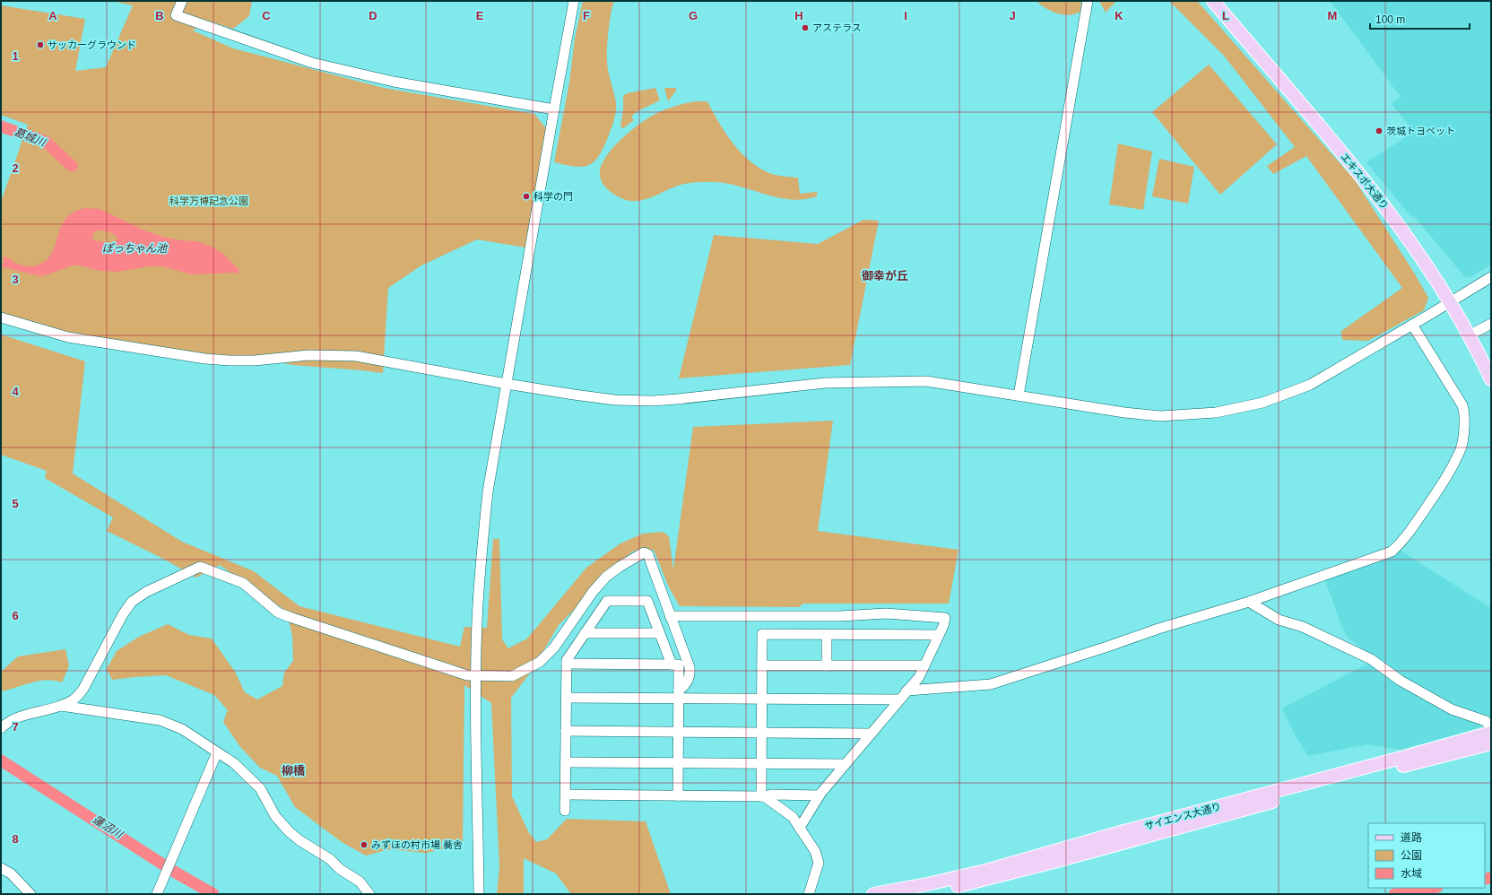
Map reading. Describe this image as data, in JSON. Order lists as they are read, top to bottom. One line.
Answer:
{"streets":{"main road":["エキスポ大通り","サイエンス大通り"]},"districts":["御幸が丘","柳橋"],"water":["葛城川","ぽっちゃん池","蓮沼川"],"parks":["科学万博記念公園"],"places":["アステラス","サッカーグラウンド","茨城トヨペット","科学の門","みずほの村市場 蕎舎"],"legend":["道路","公園","水域"],"scale_bar":"100 m","grid":{"columns":["A","B","C","D","E","F","G","H","I","J","K","L","M"],"rows":["1","2","3","4","5","6","7","8"]}}
